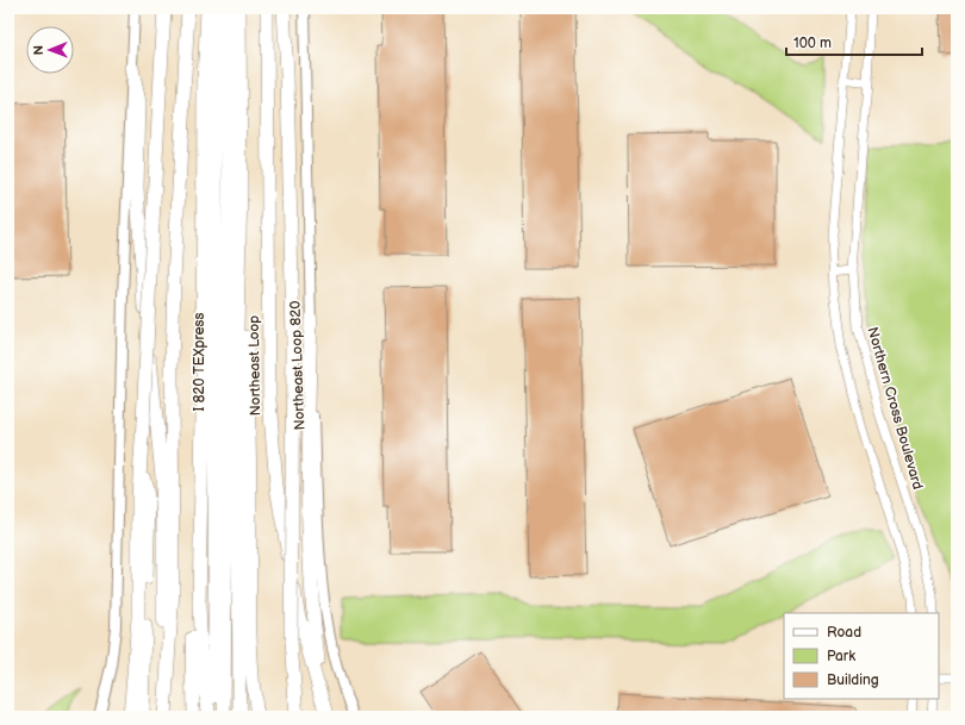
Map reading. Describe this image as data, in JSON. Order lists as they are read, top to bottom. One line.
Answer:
{"streets":{"highway":["I 820 TEXpress","Northeast Loop"],"main road":["Northeast Loop 820"],"street":["Northern Cross Boulevard"]},"legend":["Road","Park","Building"],"scale_bar":"100 m","north":"left"}
